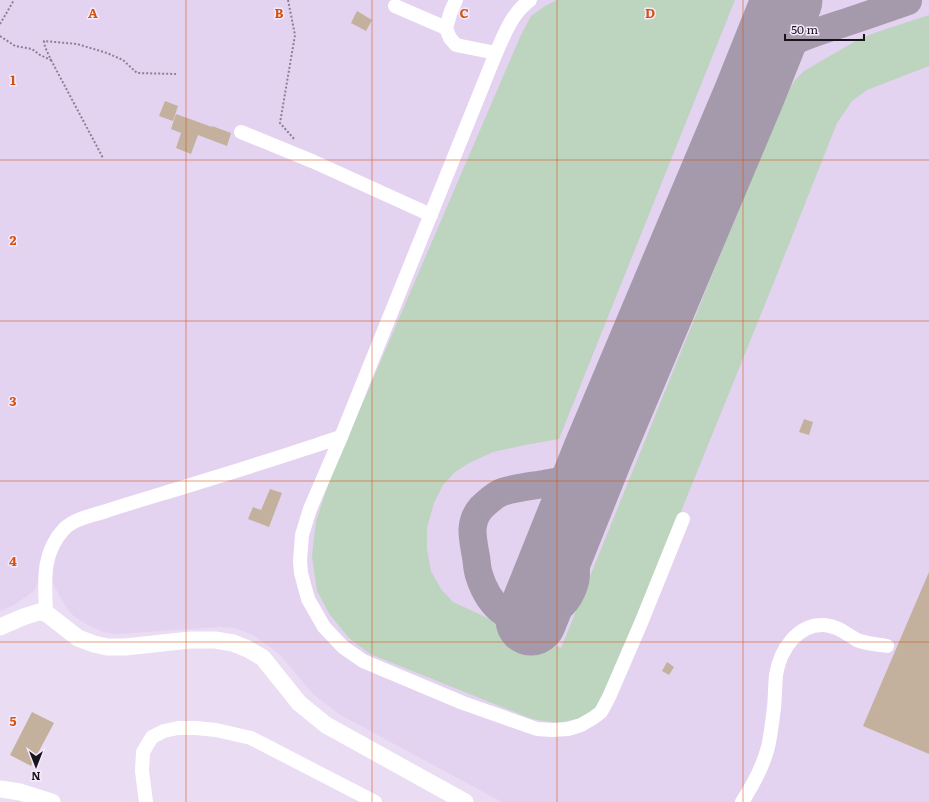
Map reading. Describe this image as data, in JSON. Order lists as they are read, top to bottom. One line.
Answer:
{"scale_bar":"50 m","north":"bottom","grid":{"columns":["A","B","C","D"],"rows":["1","2","3","4","5"]}}
